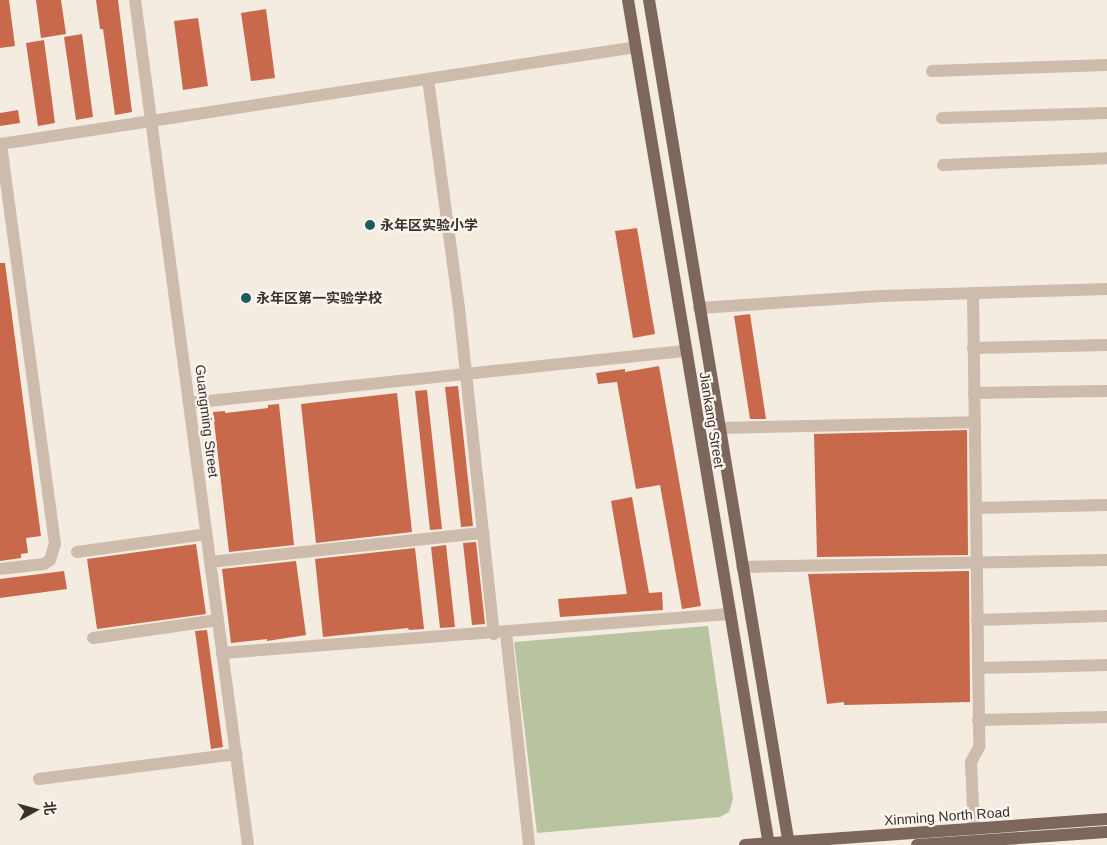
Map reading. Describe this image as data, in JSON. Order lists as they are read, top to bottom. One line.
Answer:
{"streets":{"main road":["Jiankang Street","Xinming North Road"],"street":["Guangming Street"]},"crossings":[["Jiankang Street","Xinming North Road"]],"places":["永年区实验小学","永年区第一实验学校"],"north":"right"}
